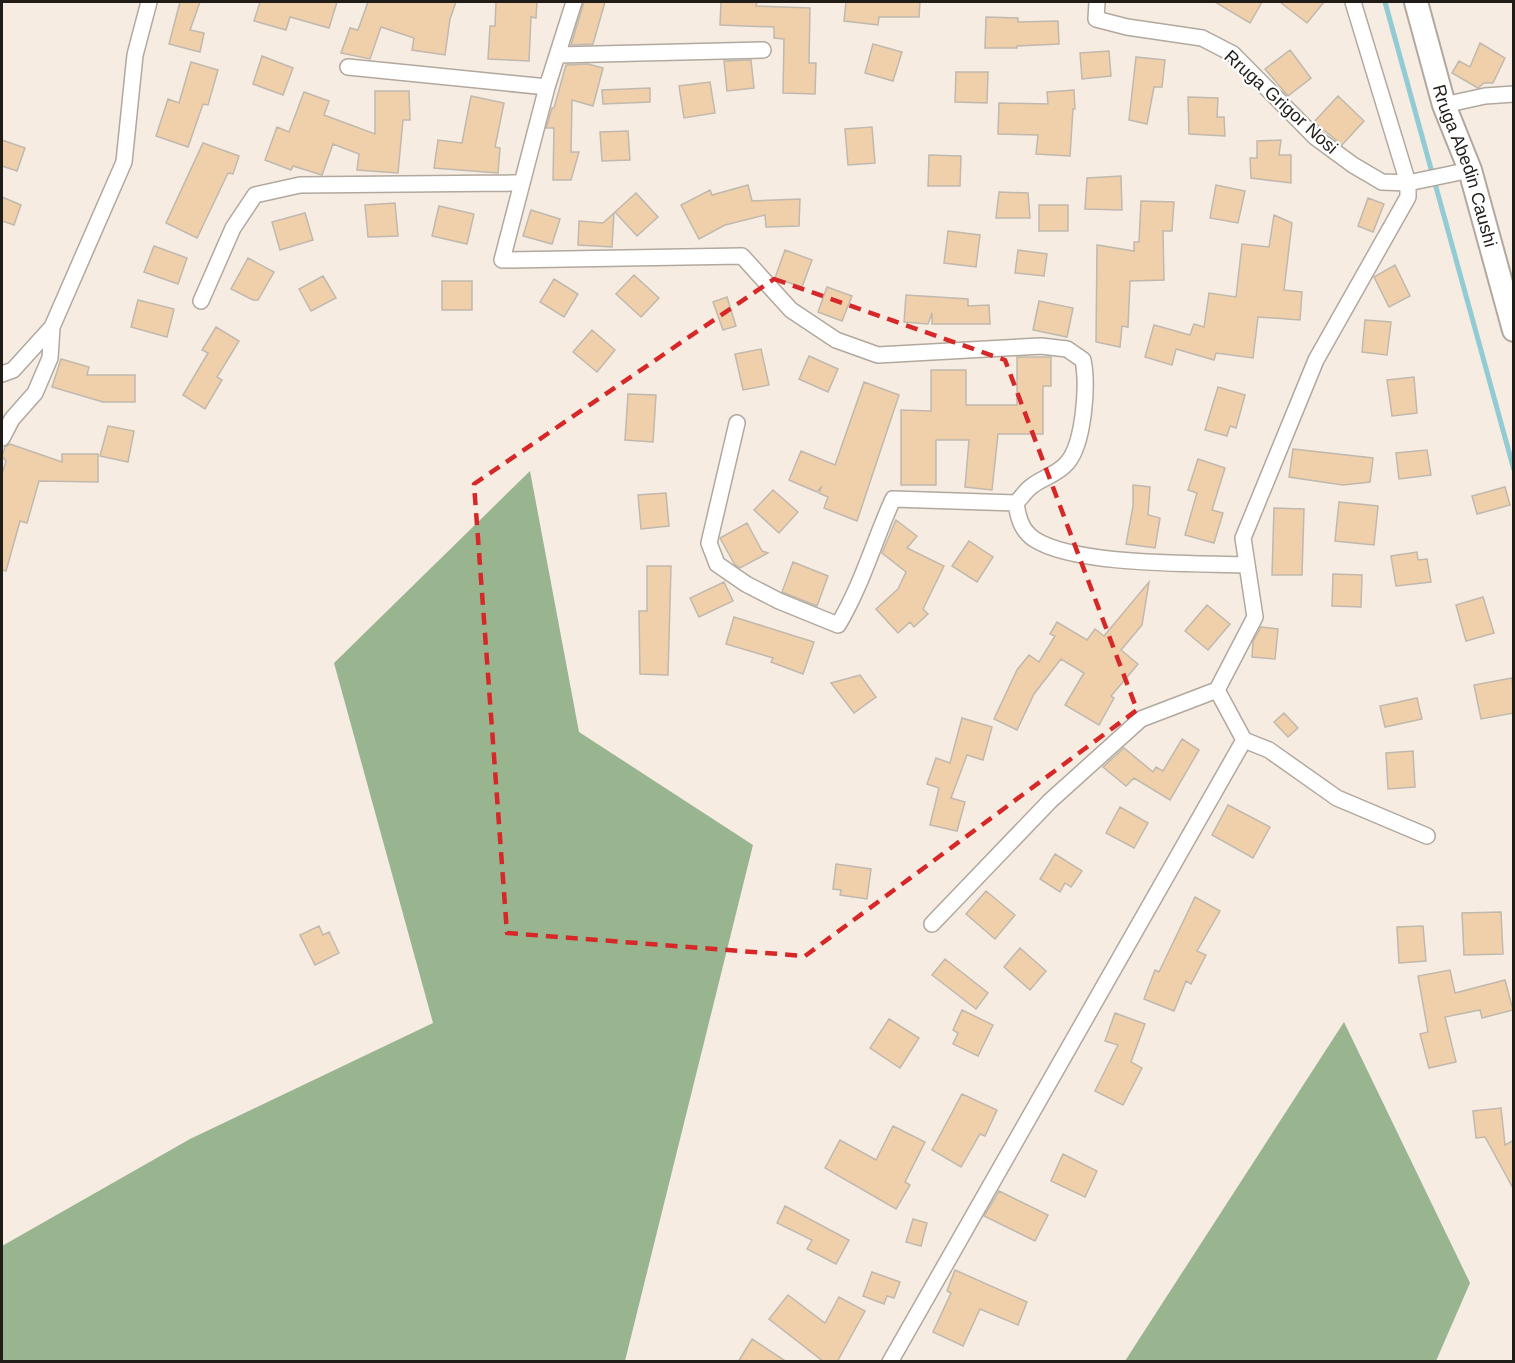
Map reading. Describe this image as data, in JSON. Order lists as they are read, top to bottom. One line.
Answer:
{"streets":{"main road":["Rruga Abedin Caushi"],"street":["Rruga Grigor Nosi"]}}
